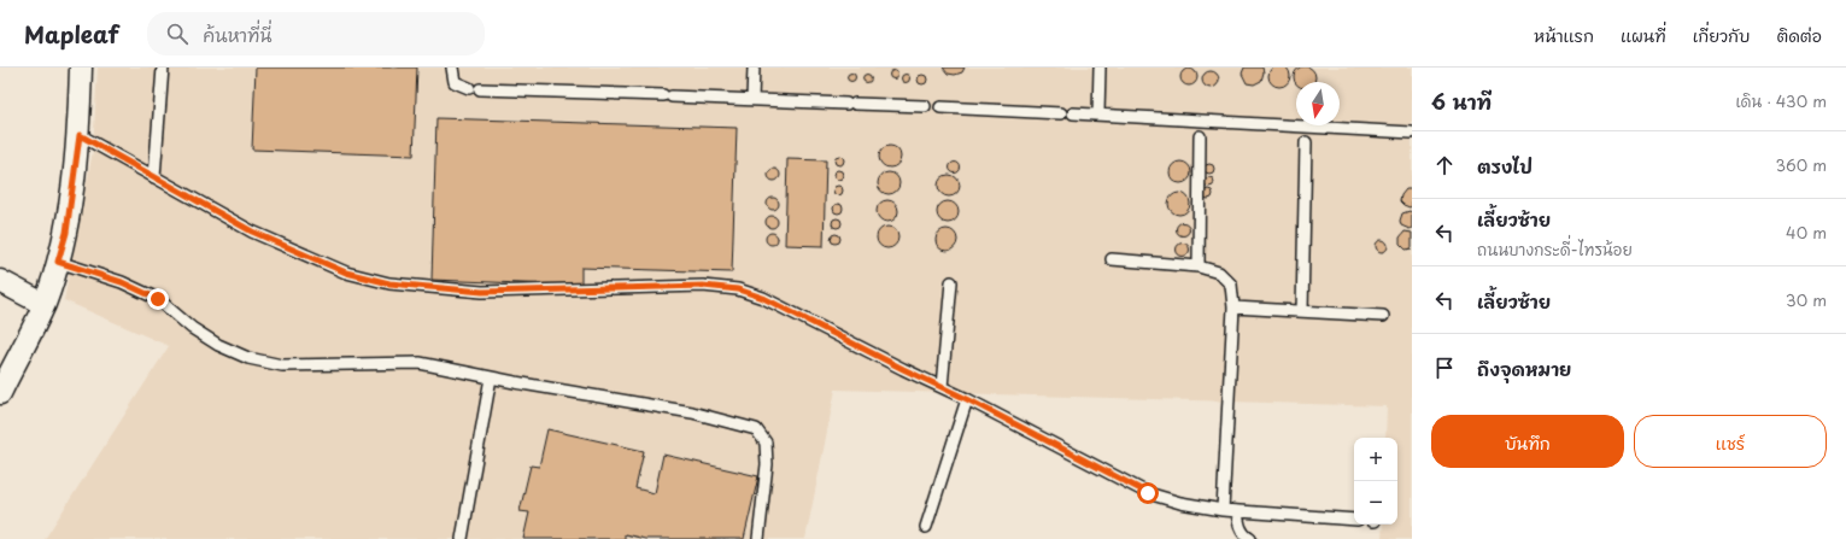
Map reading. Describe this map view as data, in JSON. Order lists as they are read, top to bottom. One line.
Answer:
{"north":"bottom","page":{"header":"Mapleaf","search":"ค้นหาที่นี่","nav":["หน้าแรก","แผนที่","เกี่ยวกับ","ติดต่อ"],"heading":["6 นาที","เดิน · 430 m"],"list":[["ตรงไป","360 m"],["เลี้ยวซ้าย","ถนนบางกระดี่-ไทรน้อย","40 m"],["เลี้ยวซ้าย","30 m"],"ถึงจุดหมาย"],"buttons":["บันทึก","แชร์"],"map_buttons":["+","−"]}}
